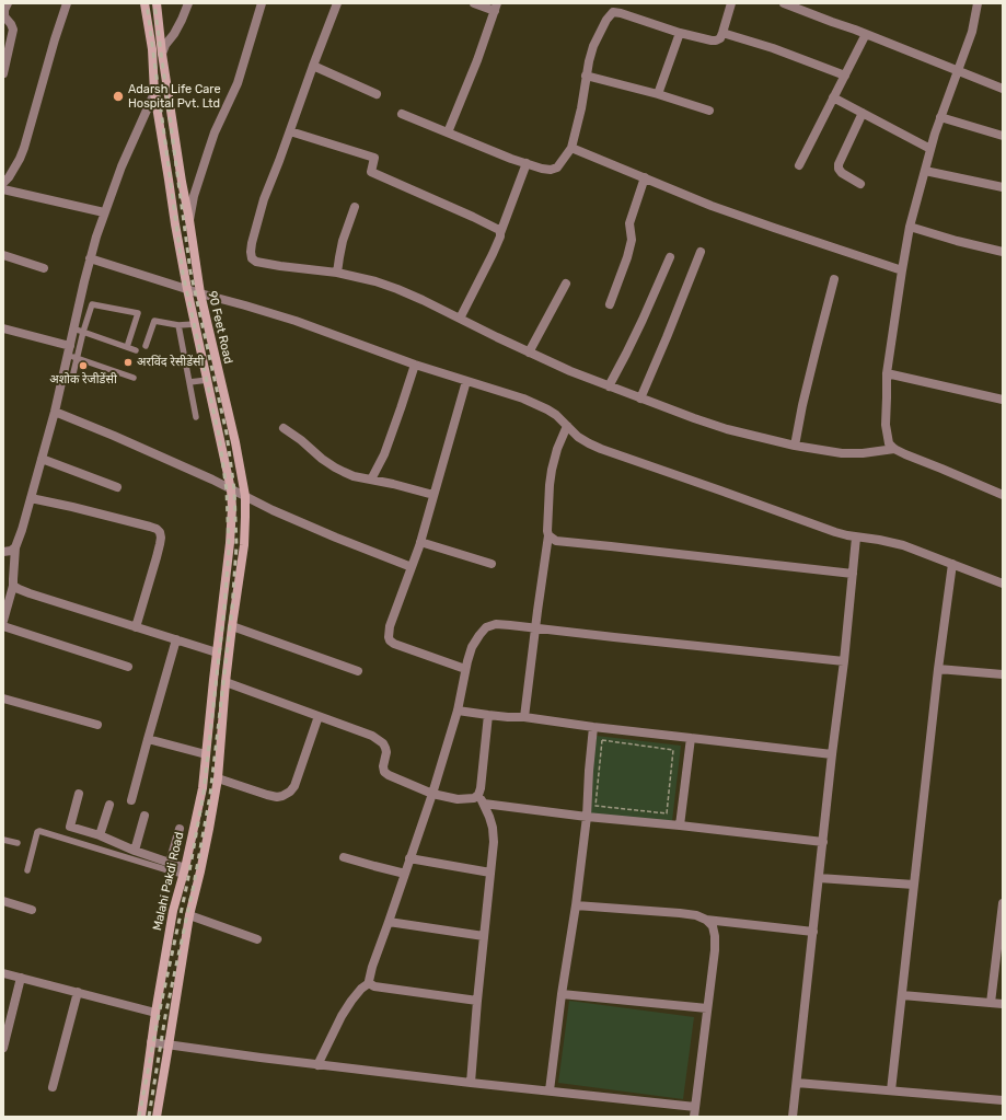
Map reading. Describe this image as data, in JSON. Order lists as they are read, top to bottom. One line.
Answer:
{"streets":{"main road":["90 Feet Road","Malahi Pakdi Road"]},"crossings":[["90 Feet Road","Malahi Pakdi Road"]],"places":["Adarsh Life Care Hospital Pvt. Ltd","अरविंद रेसीडेंसी","अशोक रेजीडेंसी"]}
